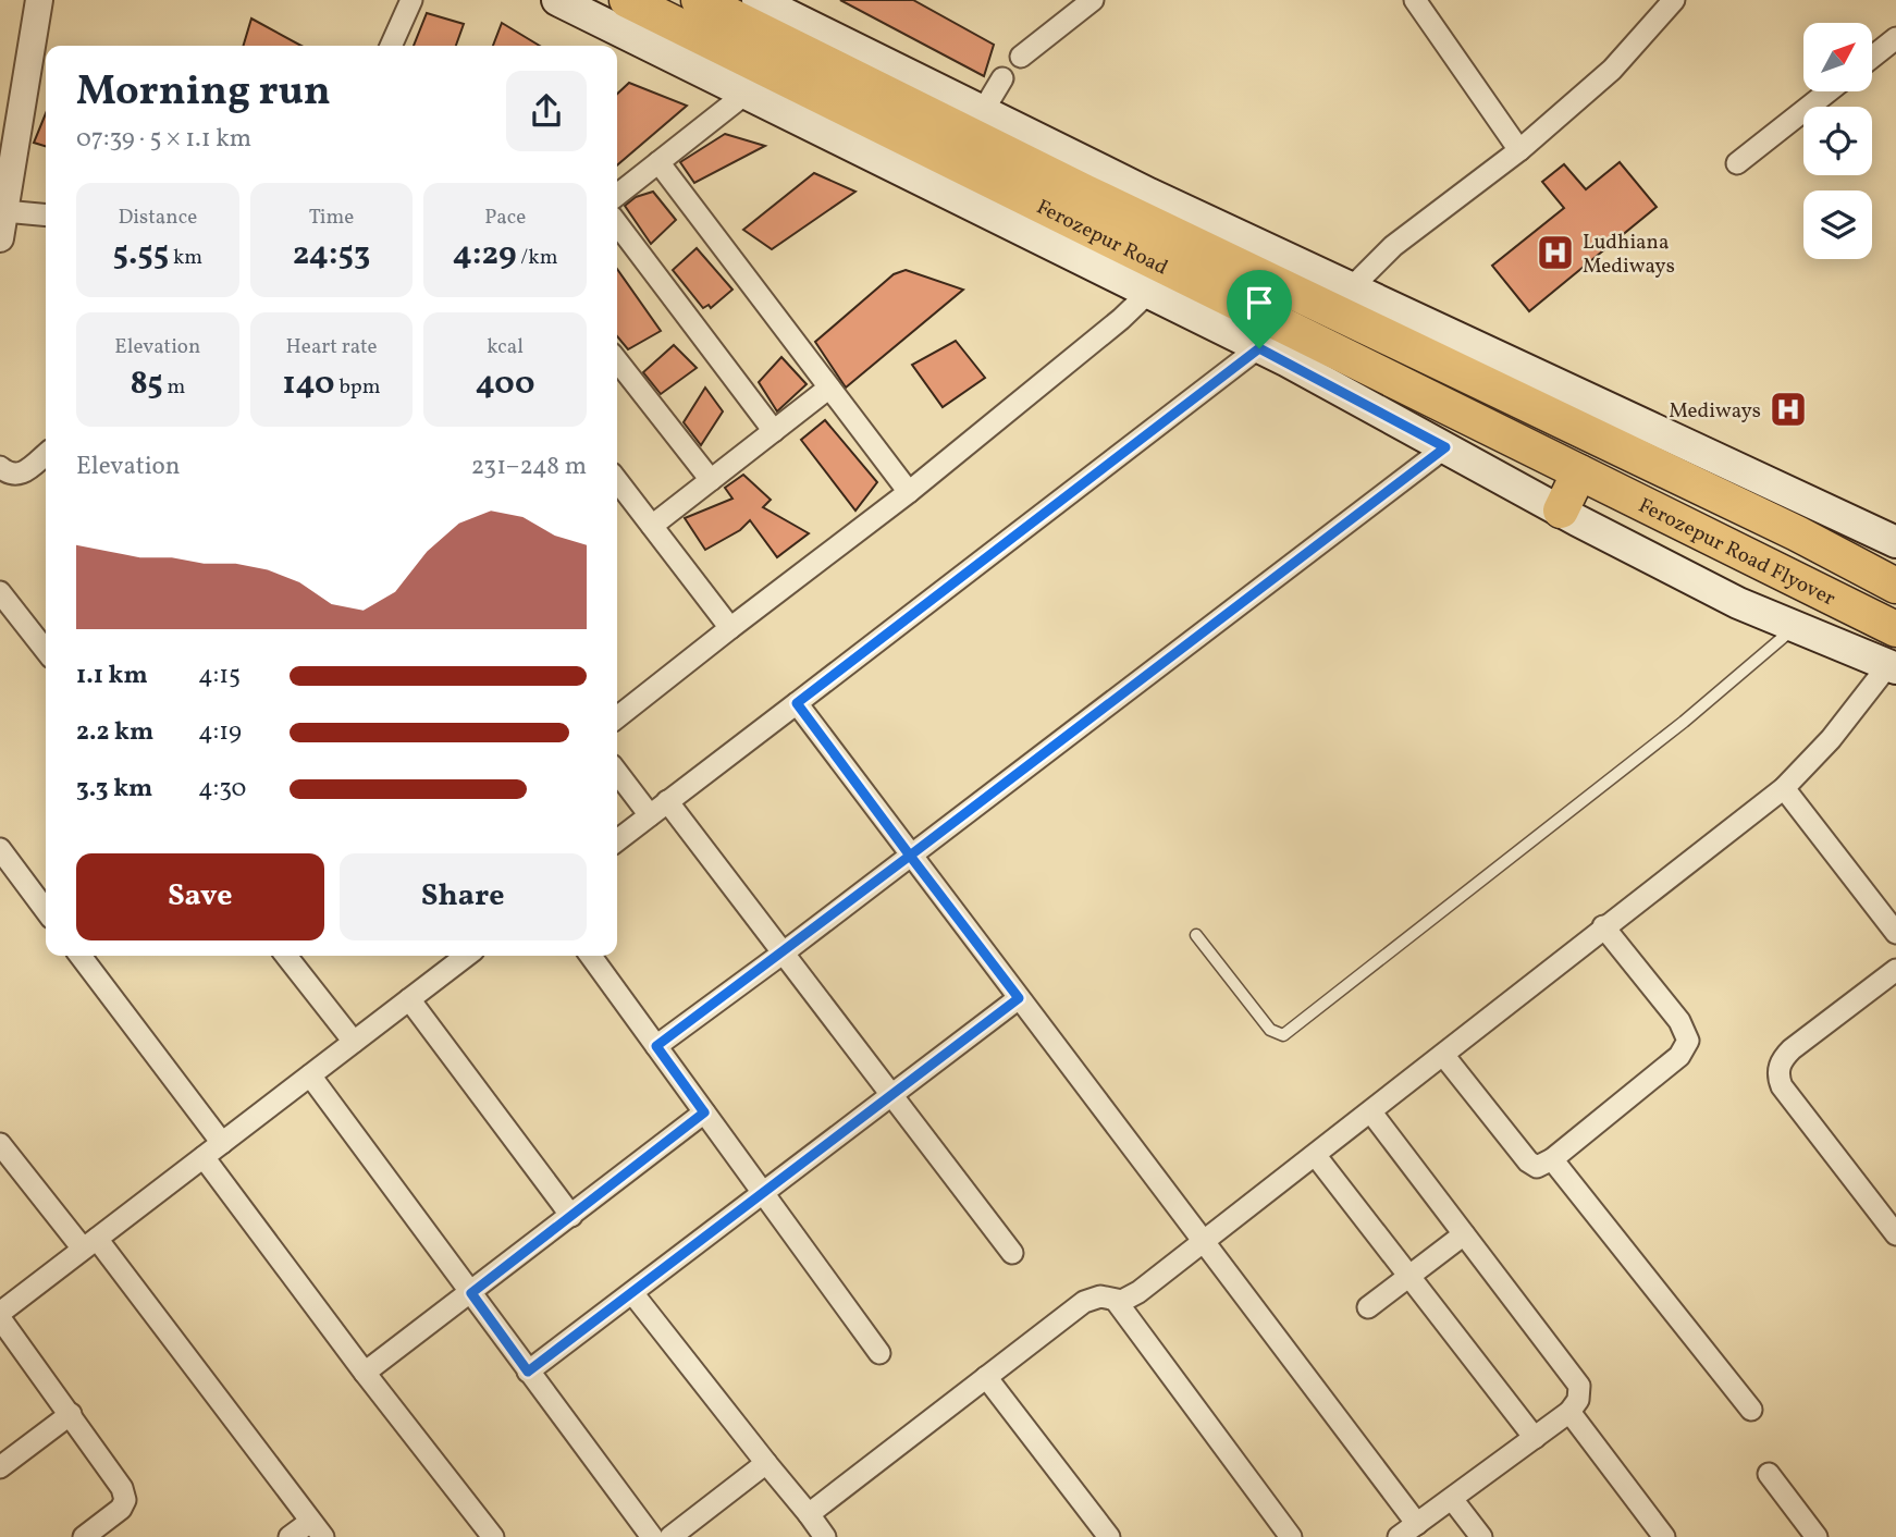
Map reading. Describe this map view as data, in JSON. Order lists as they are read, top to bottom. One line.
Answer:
{"streets":{"highway":["Ferozepur Road","Ferozepur Road Flyover"]},"crossings":[["Ferozepur Road","Ferozepur Road Flyover"]],"places":{"hospital":["Ludhiana Mediways","Mediways"]},"north":"top right","page":{"heading":["Morning run","07:39 · 5 × 1.1 km"],"stats":[["Distance","5.55 km"],["Time","24:53"],["Pace","4:29 /km"],["Elevation","85 m"],["Heart rate","140 bpm"],["kcal","400"]],"chart":["Elevation","231–248 m"],"list":[{"name":"1.1 km","note":"4:15"},{"name":"2.2 km","note":"4:19"},{"name":"3.3 km","note":"4:30"}],"buttons":["Save","Share"]}}
